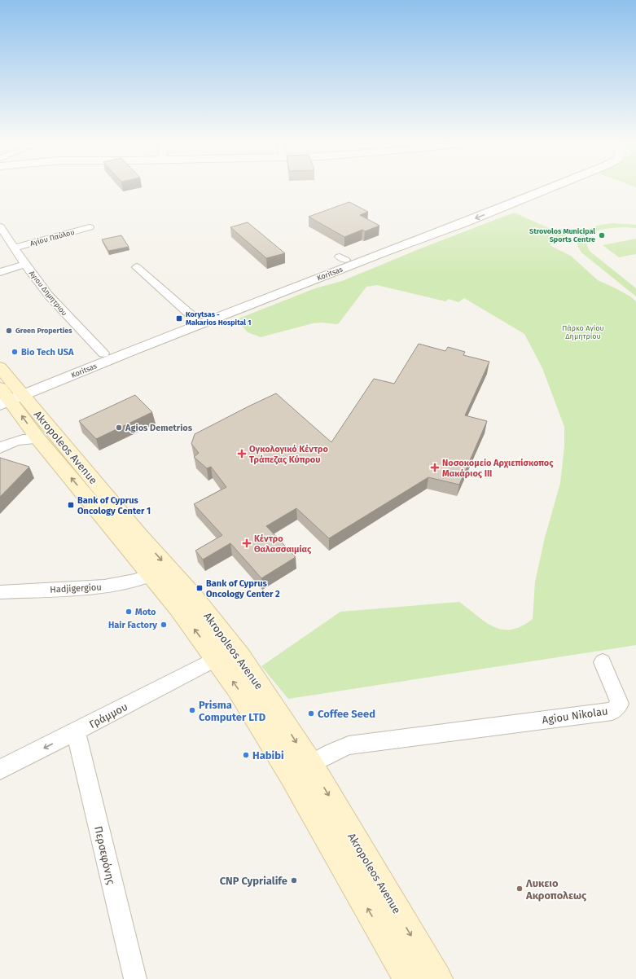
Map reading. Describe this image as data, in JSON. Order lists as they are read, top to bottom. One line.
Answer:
{"streets":{"main road":["Akropoleos Avenue"],"street":["Αγίου Παύλου","Koritsas","Αγιου Δημητριου","Hadjigergiou","Γράμμου","Agiou Nikolau","Περσεφόνης"]},"crossings":[["Αγίου Παύλου","Αγιου Δημητριου"],["Koritsas","Αγιου Δημητριου"],["Koritsas","Akropoleos Avenue"],["Akropoleos Avenue","Hadjigergiou"],["Akropoleos Avenue","Γράμμου"],["Akropoleos Avenue","Agiou Nikolau"],["Γράμμου","Περσεφόνης"]],"parks":["Πάρκο Αγίου Δημητρίου"],"places":{"other":["Strovolos Municipal Sports Centre","Green Properties","Bio Tech USA","Agios Demetrios","Moto","Hair Factory","Prisma Computer LTD","Coffee Seed","Habibi","CNP Cyprialife","Λυκειο Ακροπολεως"],"transit":["Korytsas - Makarios Hospital 1","Bank of Cyprus Oncology Center 1","Bank of Cyprus Oncology Center 2"],"health":["Ογκολογικό Κέντρο Τράπεζας Κύπρου","Νοσοκομείο Αρχιεπίσκοπος Μακάριος ΙΙΙ","Κέντρο Θαλασσαιμίας"]}}
